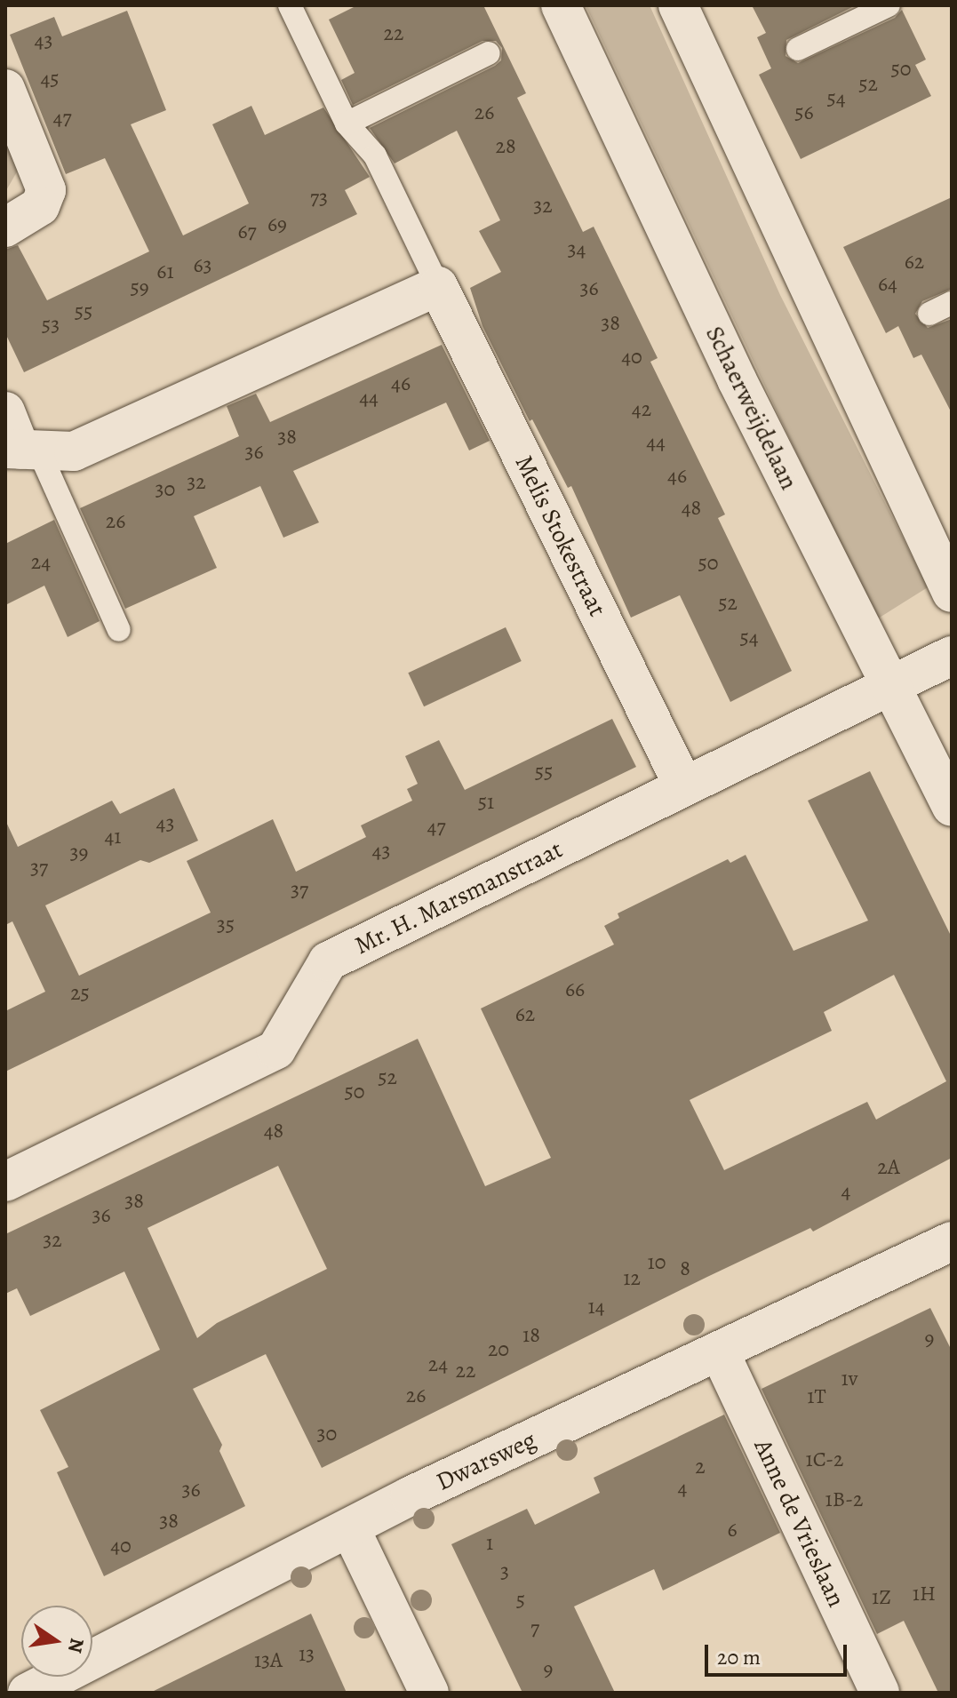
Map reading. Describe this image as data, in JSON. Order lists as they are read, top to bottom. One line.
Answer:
{"streets":{"street":["Schaerweijdelaan","Melis Stokestraat","Mr. H. Marsmanstraat","Dwarsweg","Anne de Vrieslaan"]},"crossings":[["Schaerweijdelaan","Mr. H. Marsmanstraat"],["Melis Stokestraat","Mr. H. Marsmanstraat"],["Dwarsweg","Anne de Vrieslaan"]],"house_numbers":["22","43","50","45","52","54","26","56","47","28","73","32","69","67","34","62","63","61","64","59","36","55","38","53","40","46","44","42","38","44","36","46","32","30","48","26","24","50","52","54","55","51","43","47","41","43","39","37","37","35","66","25","62","52","50","48","2A","4","38","36","32","10","8","12","14","18","9","20","24","22","1v","26","1T","30","1C-2","2","4","36","1B-2","38","6","1","40","3","1H","1Z","5","7","13","13A","9"],"scale_bar":"20 m","north":"right"}
